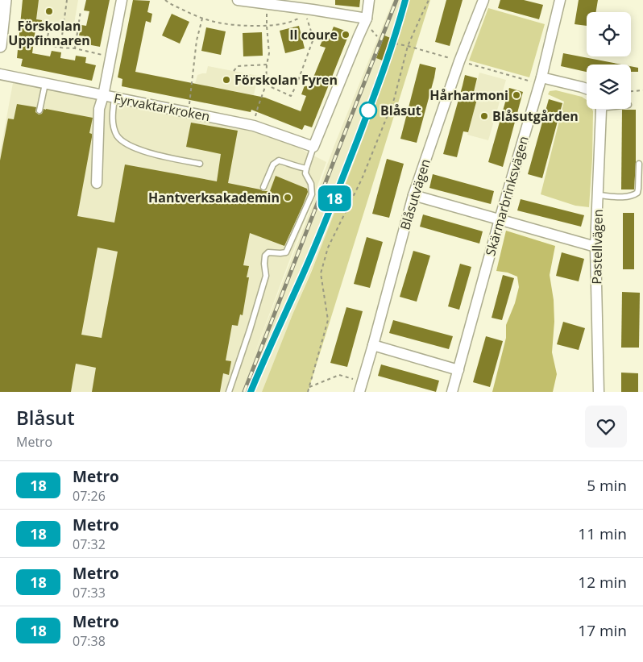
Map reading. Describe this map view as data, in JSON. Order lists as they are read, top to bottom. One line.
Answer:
{"streets":{"street":["Fyrvaktarkroken","Blåsutvägen","Skärmarbrinksvägen","Pastellvägen"]},"places":["Förskolan Uppfinnaren","Il coure","Förskolan Fyren","Hårharmoni","Blåsut","Blåsutgården","Hantverksakademin"],"lines":["metro line 18"],"page":{"on_map":"18","heading":["Blåsut","Metro"],"list":[{"mark":"18","name":"Metro","note":"07:26","value":"5 min"},{"mark":"18","name":"Metro","note":"07:32","value":"11 min"},{"mark":"18","name":"Metro","note":"07:33","value":"12 min"},{"mark":"18","name":"Metro","note":"07:38","value":"17 min"}]}}
